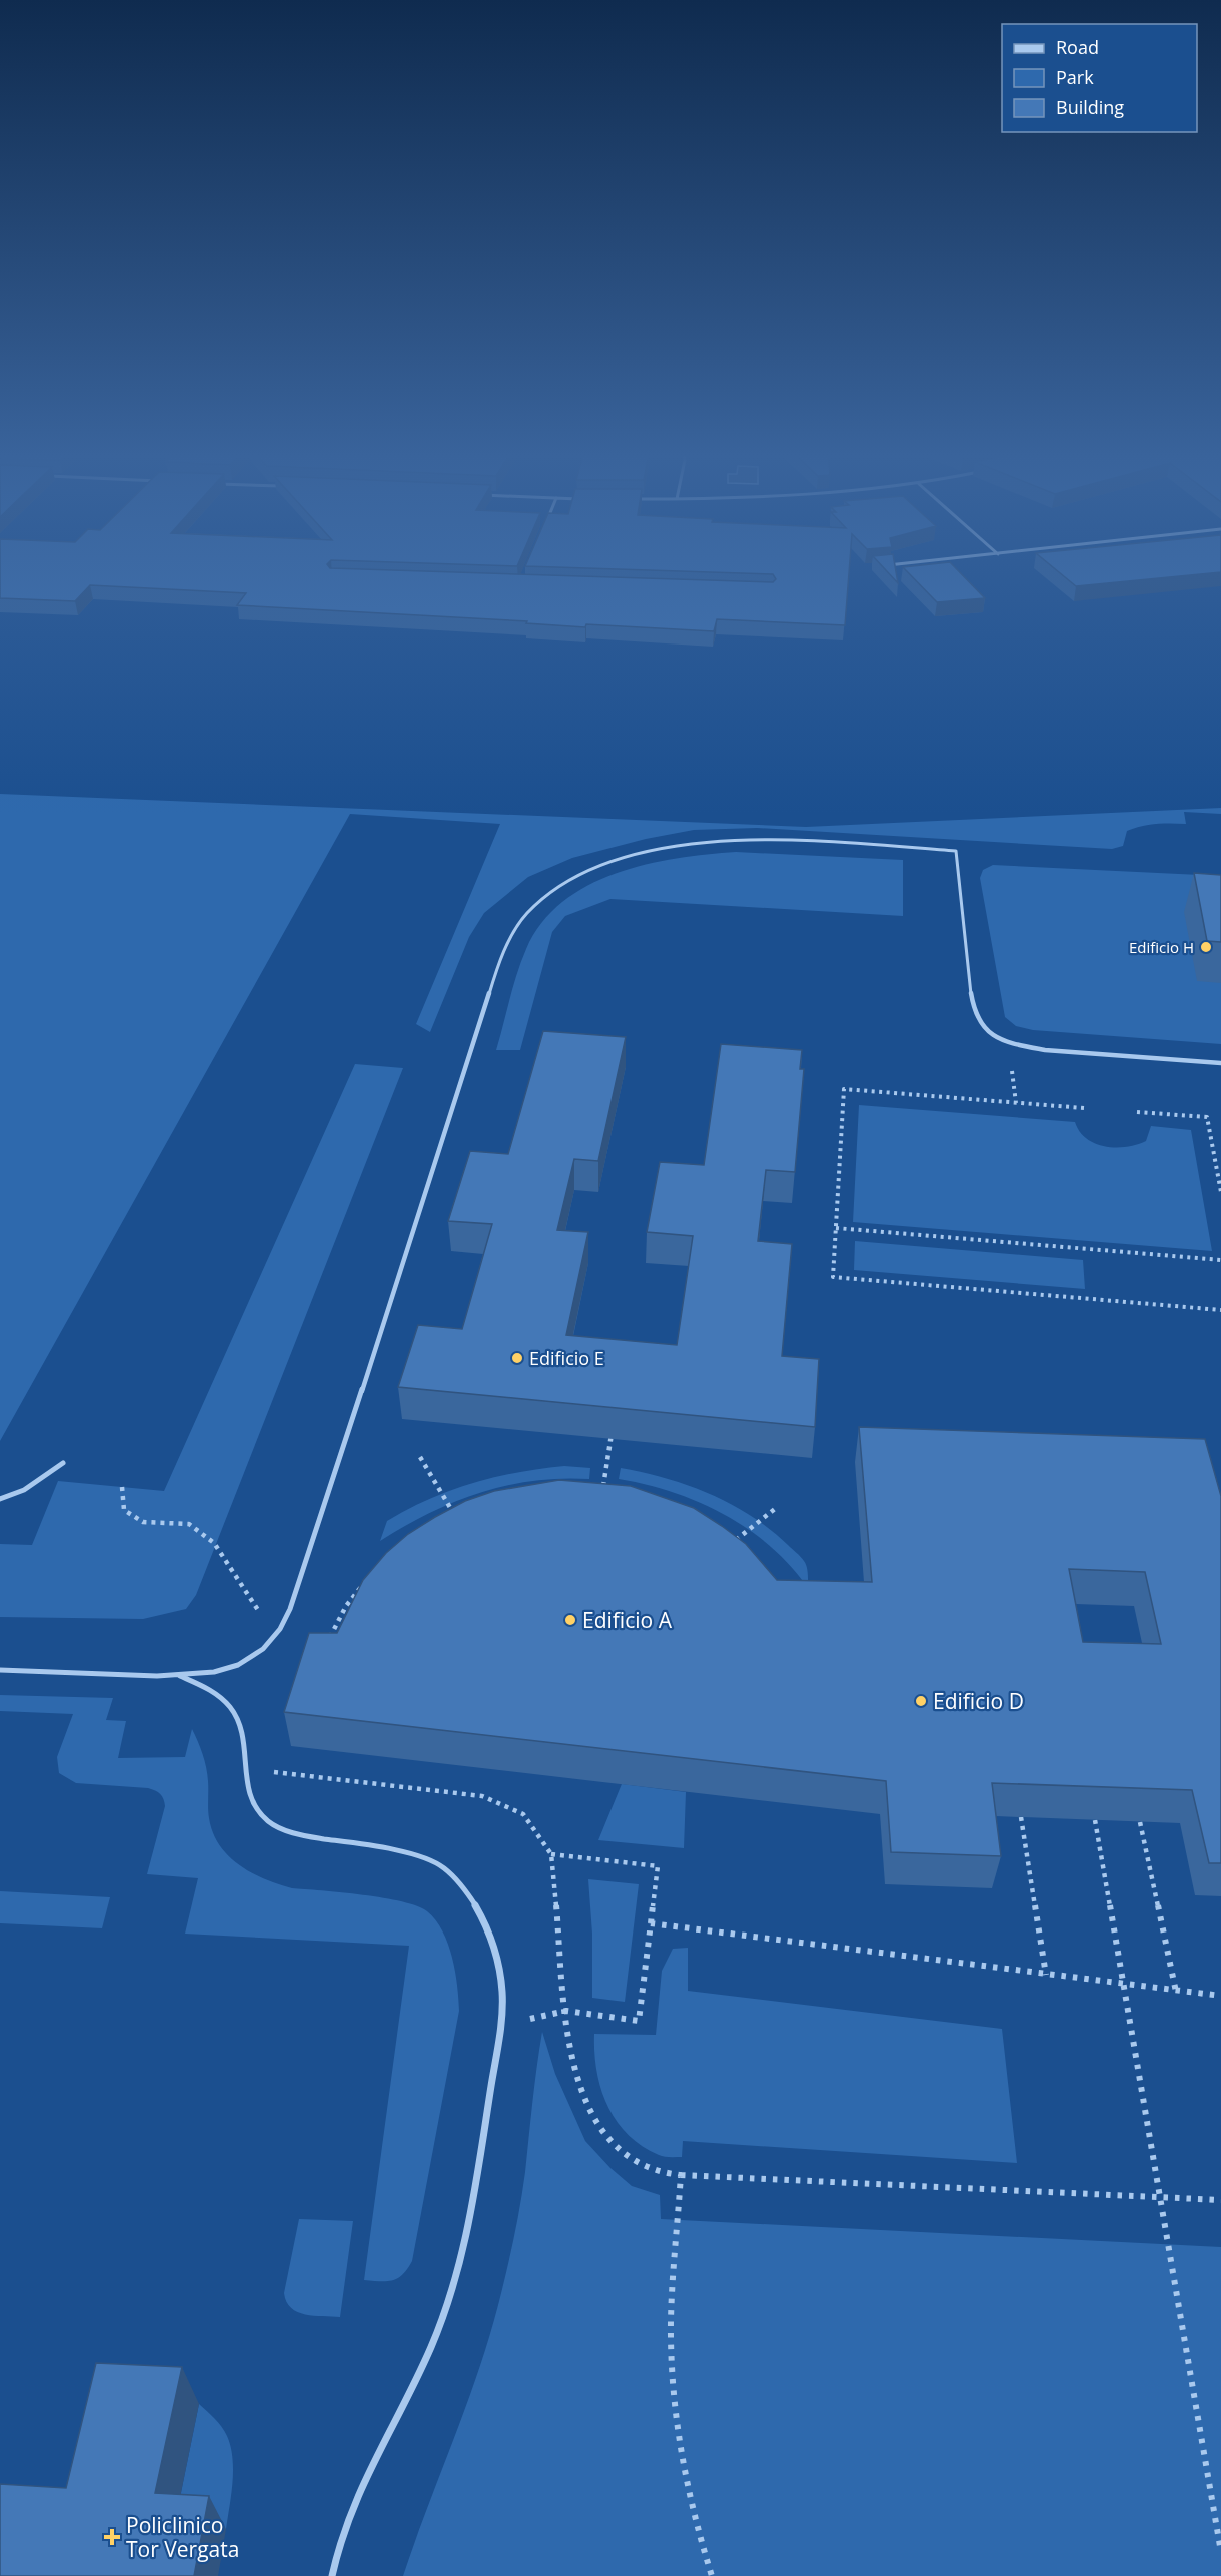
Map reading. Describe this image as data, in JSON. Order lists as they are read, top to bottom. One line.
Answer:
{"places":{"other":["Edificio H","Edificio E","Edificio A","Edificio D"],"health":["Policlinico Tor Vergata"]},"legend":["Road","Park","Building"]}
